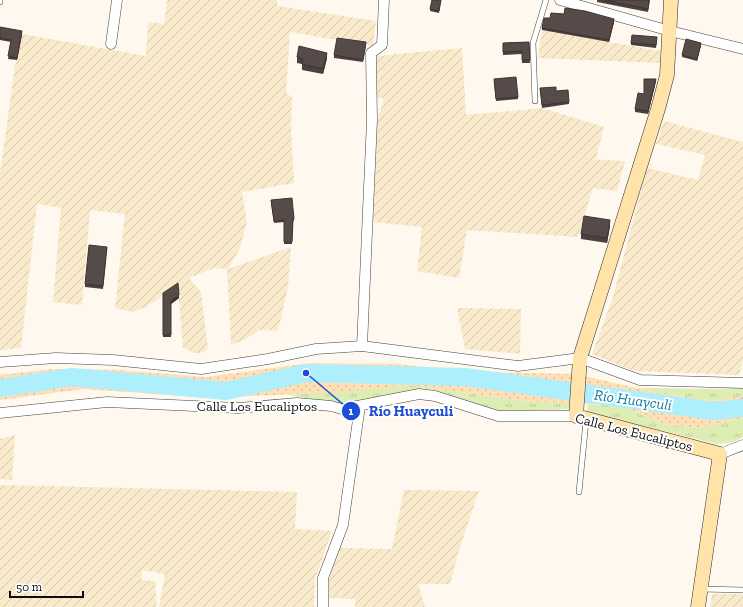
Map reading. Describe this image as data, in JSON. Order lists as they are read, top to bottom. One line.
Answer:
{"streets":{"street":["Calle Los Eucaliptos"]},"water":["Río Huayculi"],"places":["Río Huayculi"],"scale_bar":"50 m"}
